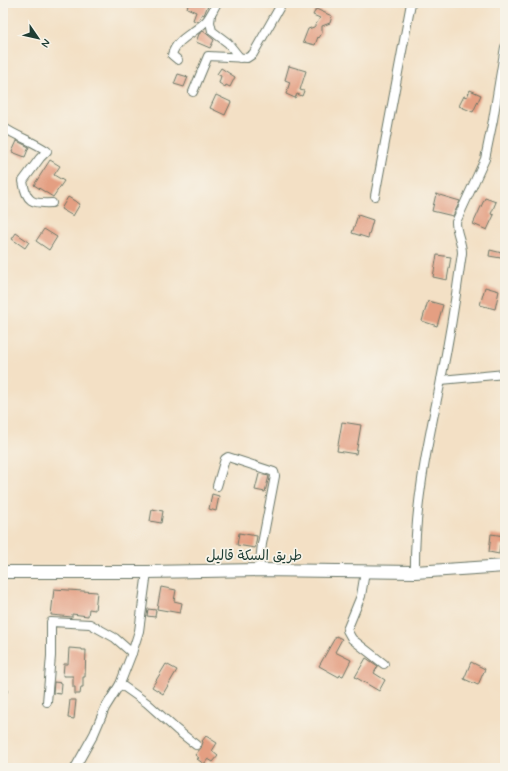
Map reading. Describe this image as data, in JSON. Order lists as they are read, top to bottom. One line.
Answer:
{"streets":{"main road":["طريق السكة قاليل"]},"north":"bottom right"}
